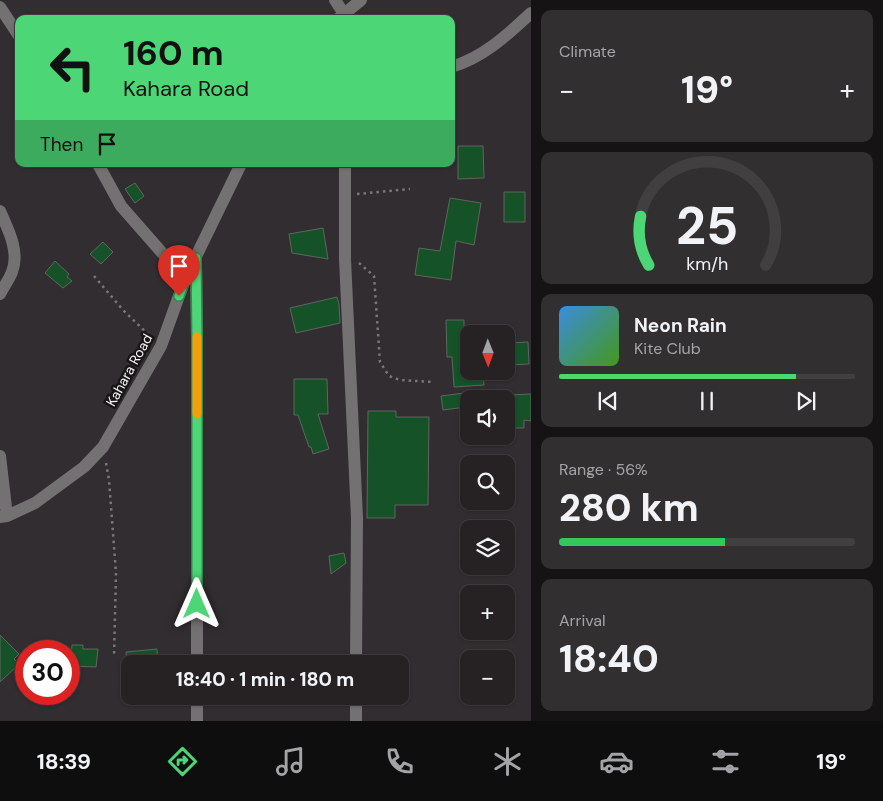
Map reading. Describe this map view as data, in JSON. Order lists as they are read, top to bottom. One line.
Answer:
{"streets":{"street":["Kahara Road"]},"north":"bottom","page":{"tile":["Climate",["Range · 56%","280 km"],["Arrival","18:40"]],"turn":["160 m","Kahara Road"],"heat":["−","19°","+"],"then":"Then","song":["Neon Rain","Kite Club"],"map_buttons":["+","−"],"limit":"30","trip":"18:40 · 1 min · 180 m","tabs":["18:39","19°"],"gauge":["25","km/h"]}}
